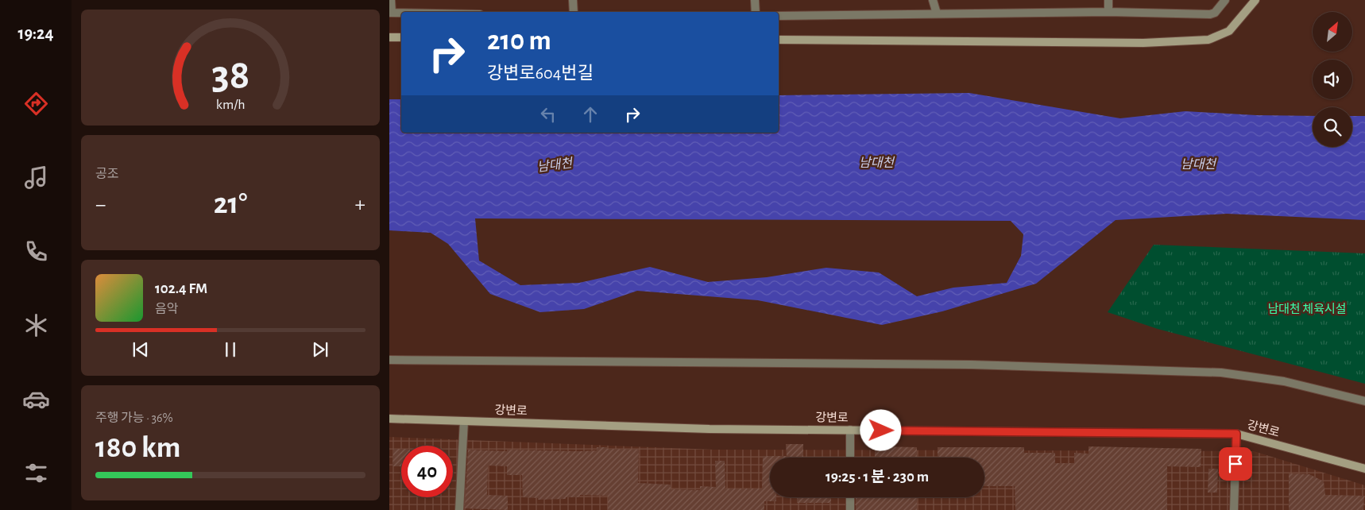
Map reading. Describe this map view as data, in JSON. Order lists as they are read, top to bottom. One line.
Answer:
{"streets":{"street":["강변로"]},"water":["남대천"],"parks":["남대천 체육시설"],"north":"top right","page":{"tabs":"19:24","turn":["210 m","강변로604번길"],"tile":["공조",["주행 가능 · 36%","180 km"]],"heat":["−","21°","+"],"song":["102.4 FM","음악"],"limit":"40","trip":"19:25 · 1 분 · 230 m","gauge":["38","km/h"]}}
